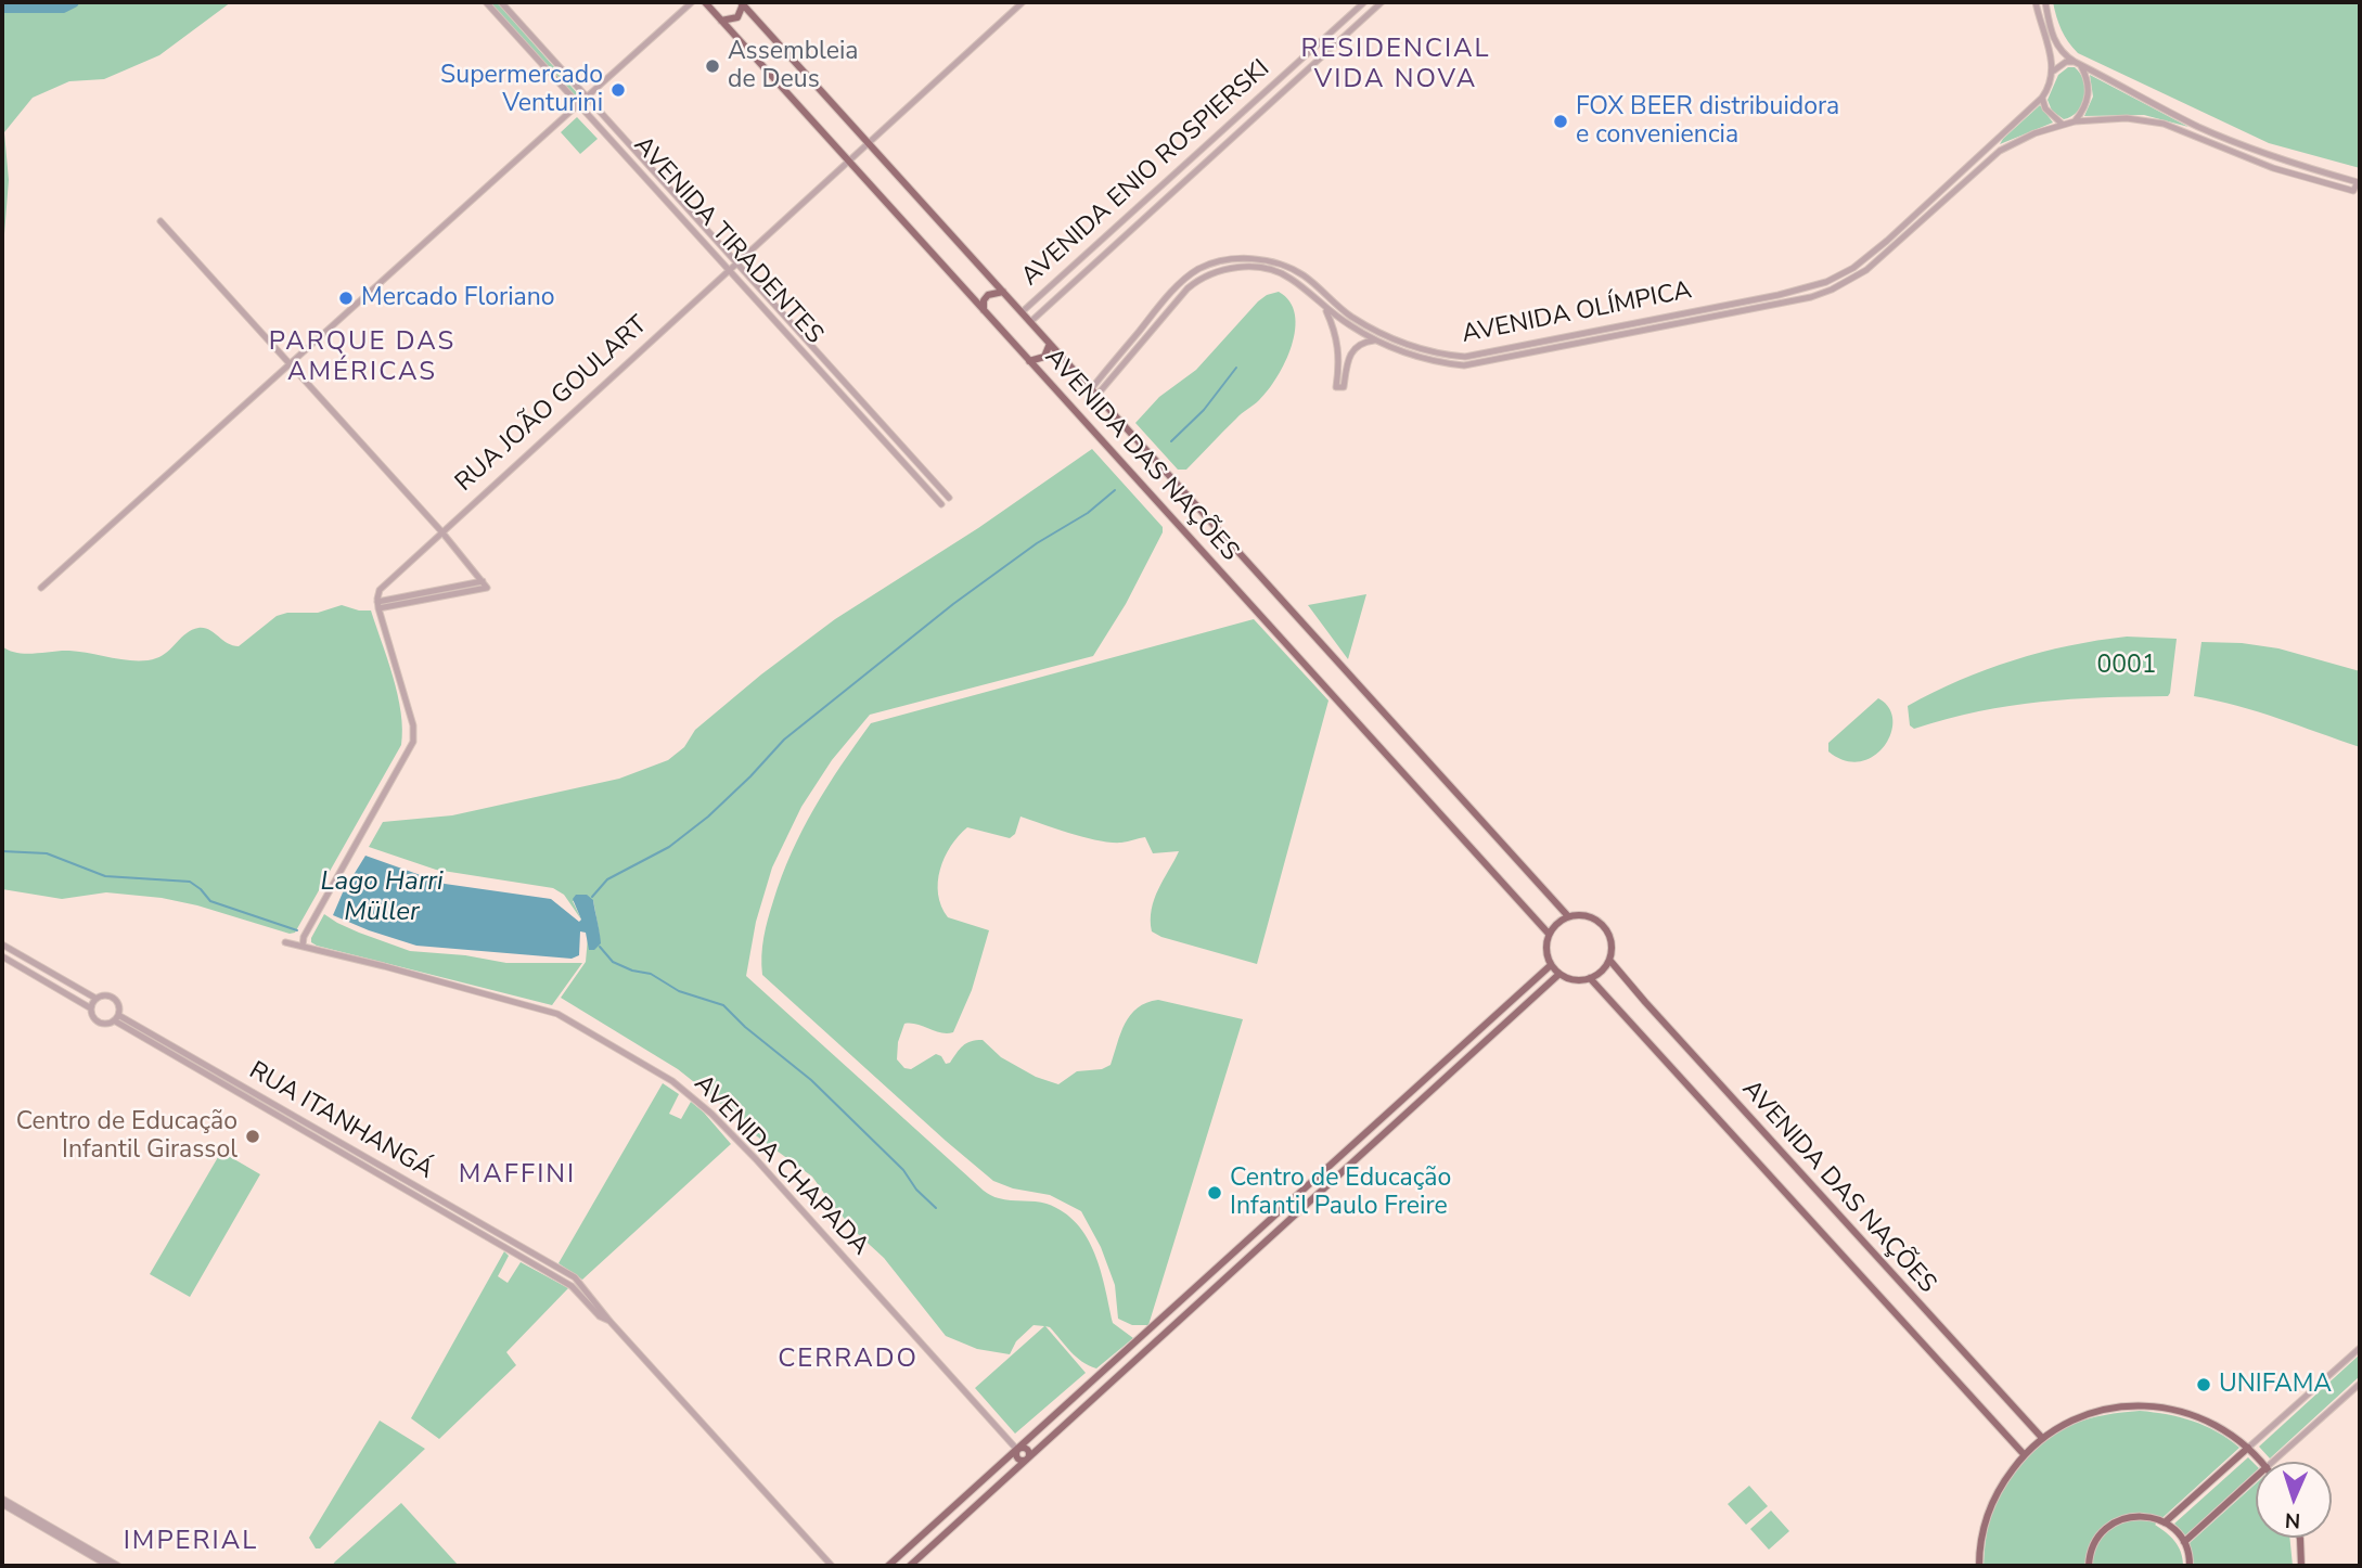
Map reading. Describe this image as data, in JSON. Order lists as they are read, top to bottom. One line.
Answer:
{"streets":{"main road":["AVENIDA DAS NAÇÕES"],"street":["AVENIDA ENIO ROSPIERSKI","AVENIDA TIRADENTES","AVENIDA OLÍMPICA","RUA JOÃO GOULART","RUA ITANHANGÁ","AVENIDA CHAPADA"]},"crossings":[["AVENIDA ENIO ROSPIERSKI","AVENIDA DAS NAÇÕES"],["AVENIDA TIRADENTES","RUA JOÃO GOULART"],["AVENIDA OLÍMPICA","AVENIDA DAS NAÇÕES"],["RUA JOÃO GOULART","AVENIDA DAS NAÇÕES"]],"districts":["RESIDENCIAL VIDA NOVA","PARQUE DAS AMÉRICAS","MAFFINI","CERRADO","IMPERIAL"],"water":["Lago Harri Müller"],"parks":["0001"],"places":["Assembleia de Deus","Supermercado Venturini","FOX BEER distribuidora e conveniencia","Mercado Floriano","Centro de Educação Infantil Girassol","Centro de Educação Infantil Paulo Freire","UNIFAMA"],"north":"bottom"}
